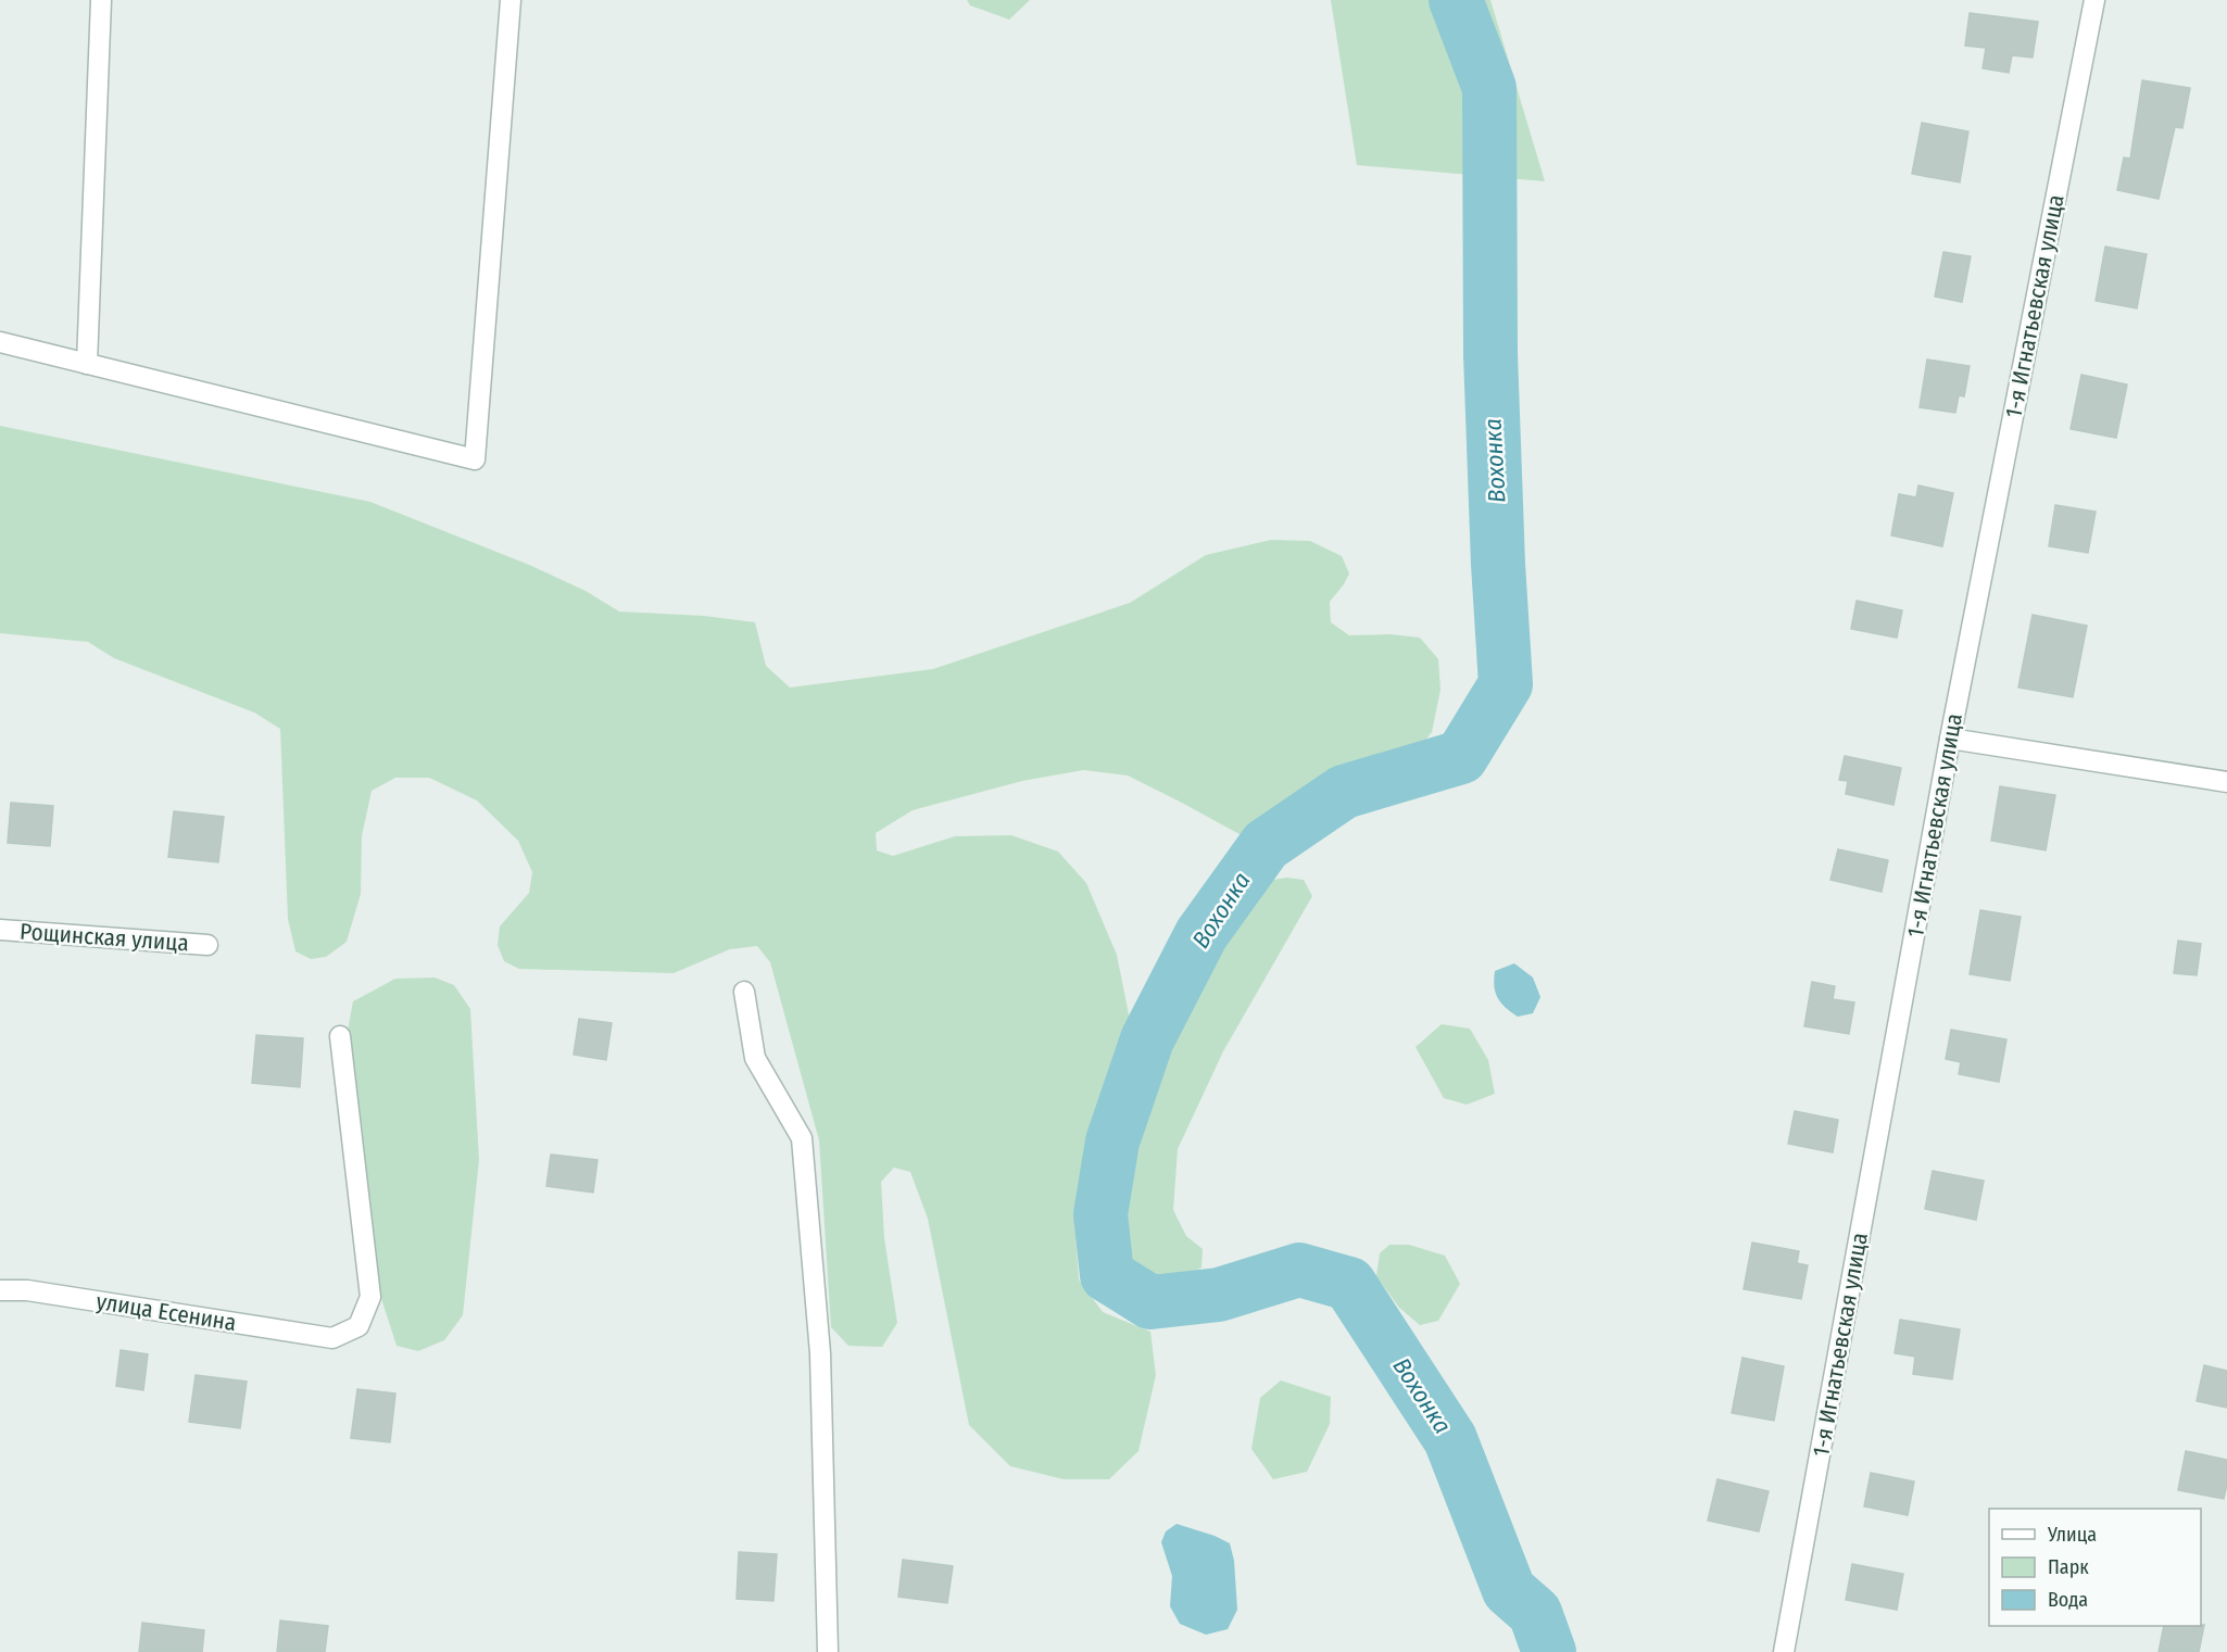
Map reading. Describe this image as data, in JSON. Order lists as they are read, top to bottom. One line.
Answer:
{"streets":{"street":["1-я Игнатьевская улица","Рощинская улица","улица Есенина"]},"water":["Вохонка"],"legend":["Улица","Парк","Вода"]}
